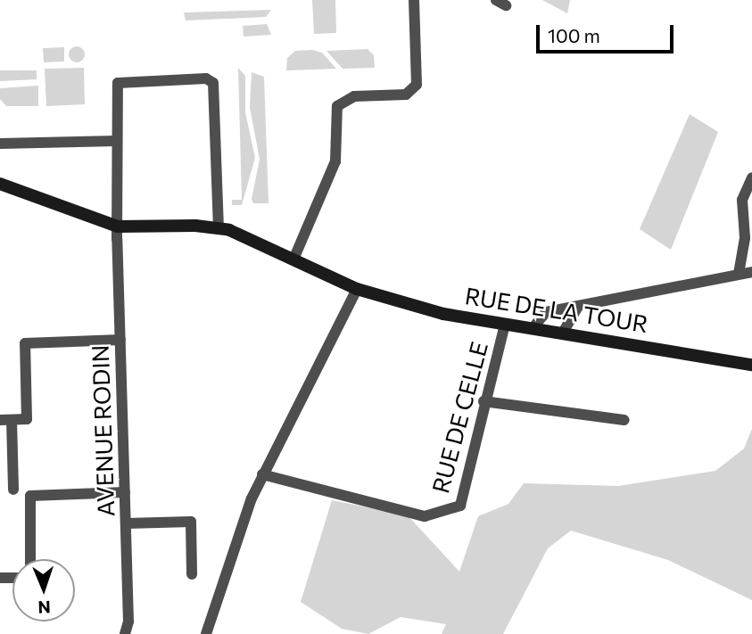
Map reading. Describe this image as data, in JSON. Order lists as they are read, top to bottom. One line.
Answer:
{"streets":{"street":["RUE DE LA TOUR","RUE DE CELLE","AVENUE RODIN"]},"crossings":[["RUE DE LA TOUR","RUE DE CELLE"],["RUE DE LA TOUR","AVENUE RODIN"]],"scale_bar":"100 m","north":"bottom"}
